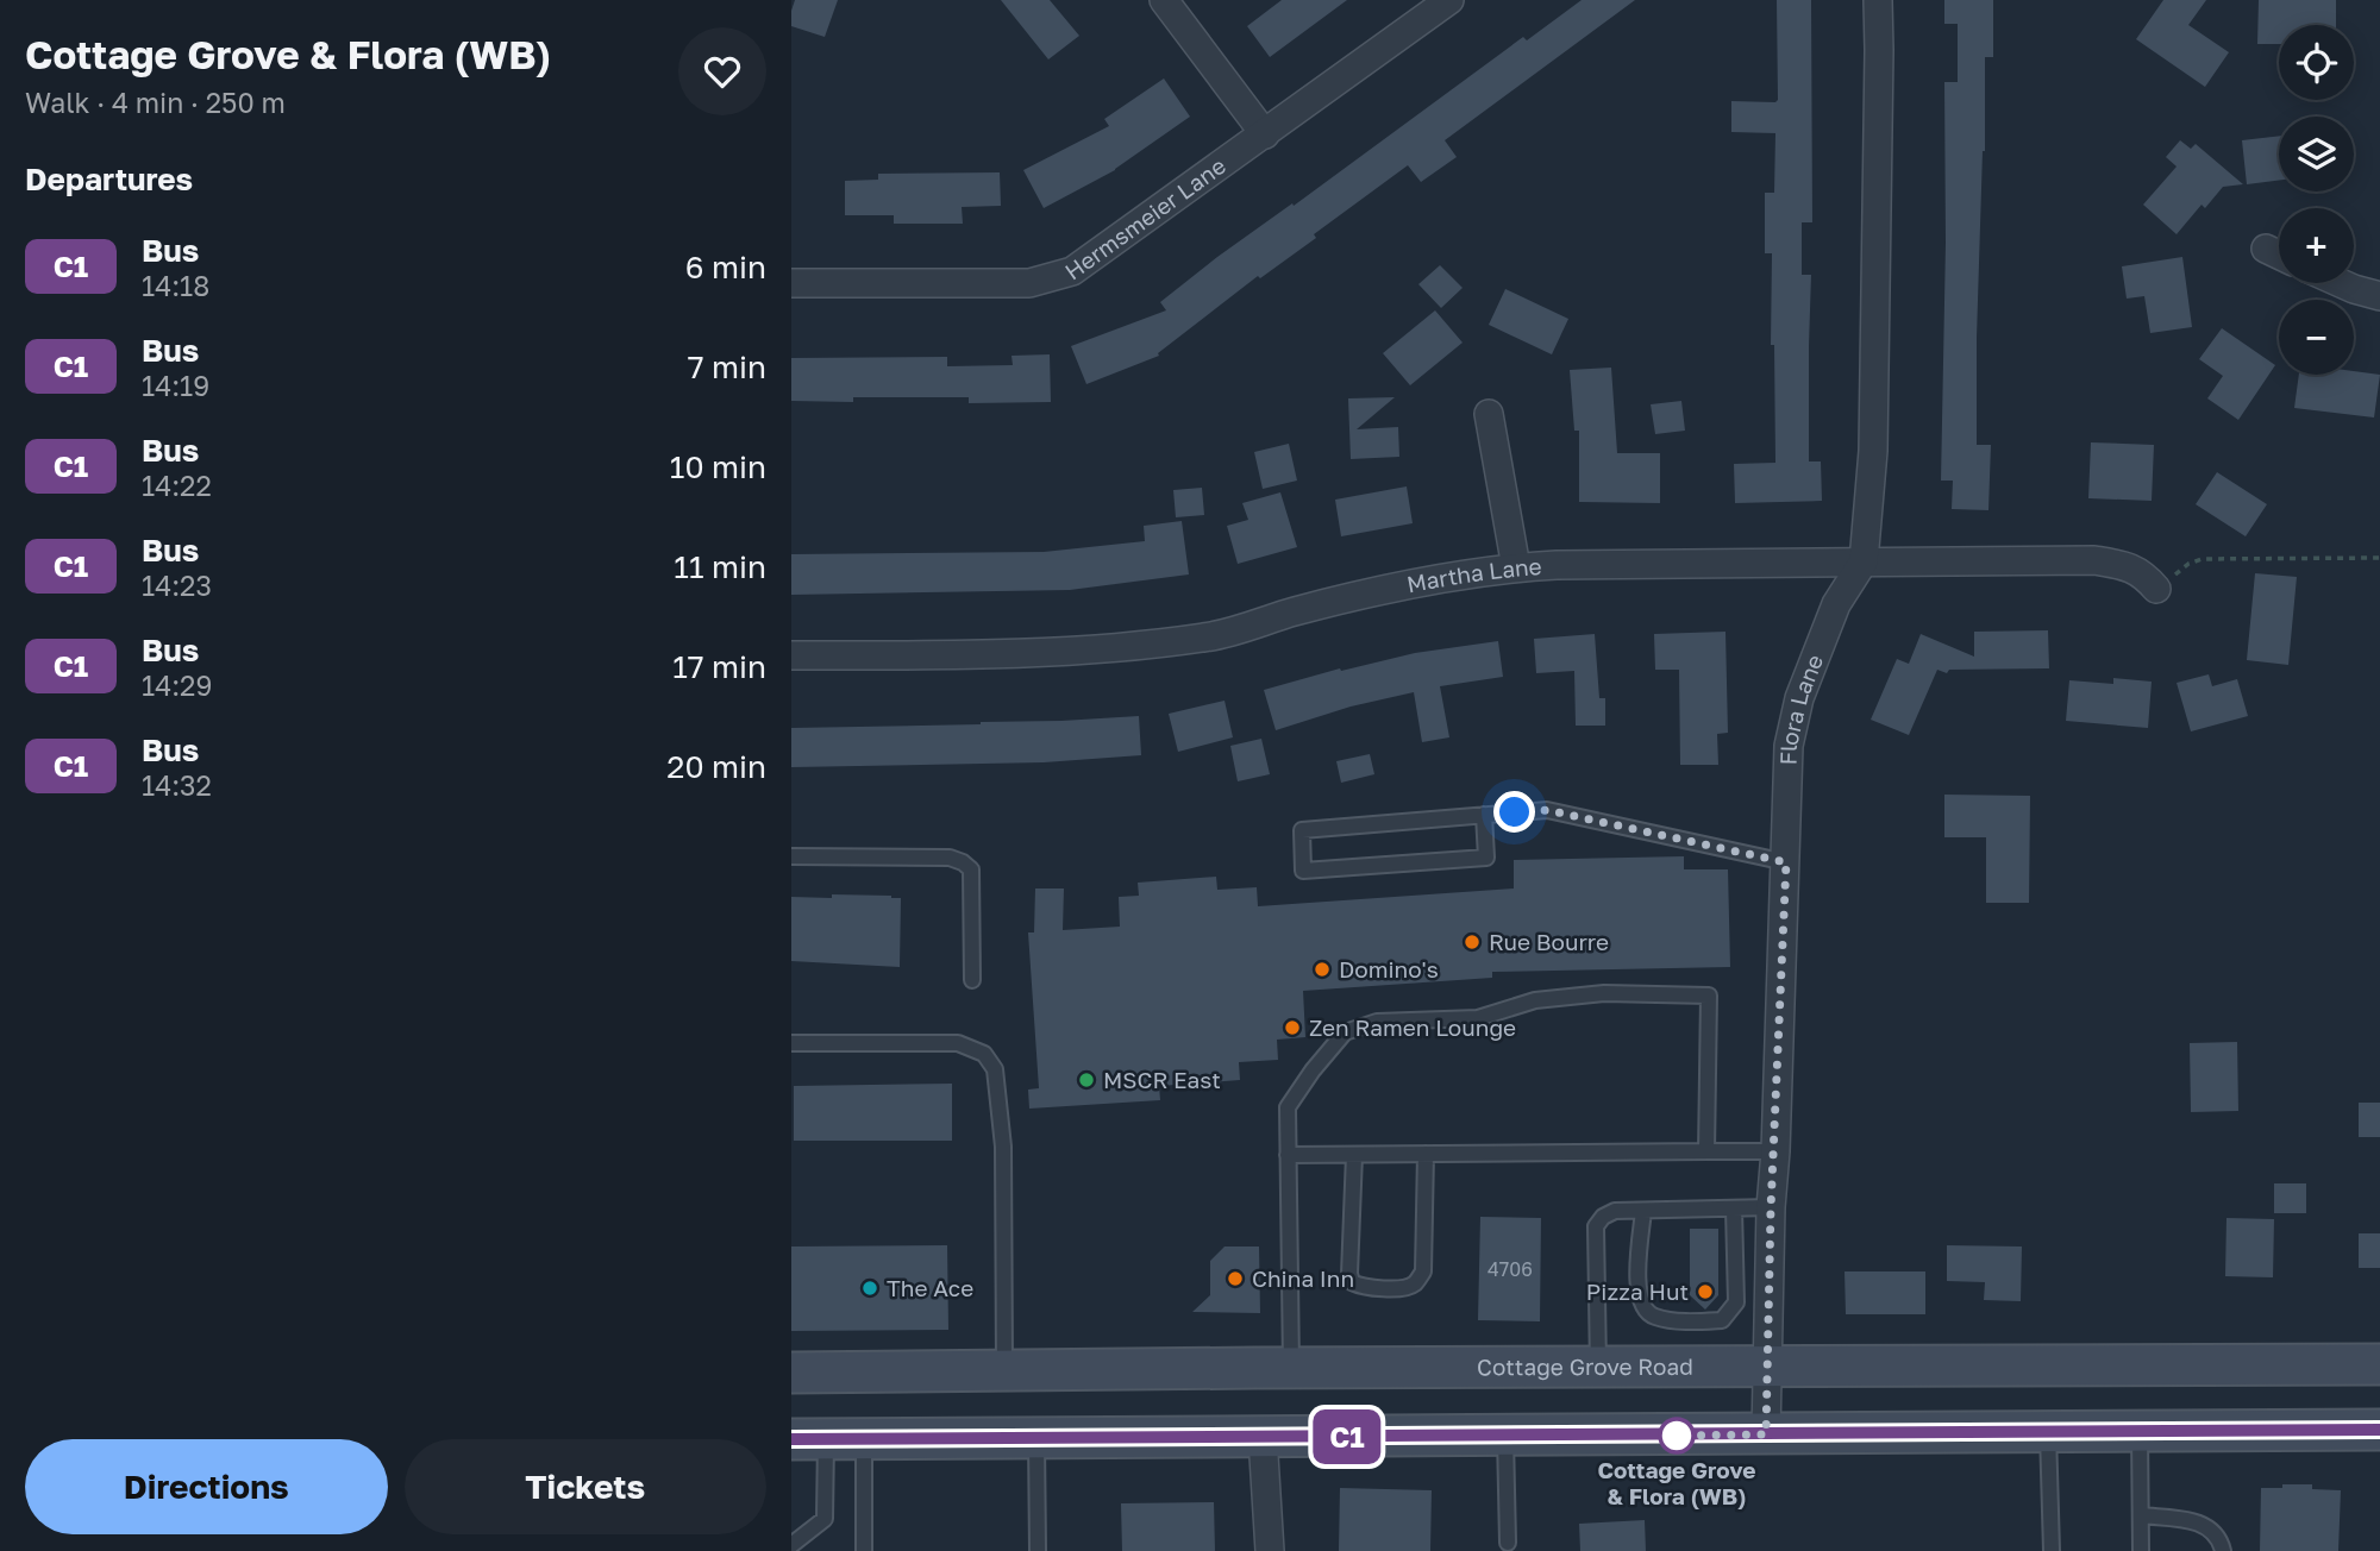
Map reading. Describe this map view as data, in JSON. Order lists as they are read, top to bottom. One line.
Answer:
{"streets":{"main road":["Cottage Grove Road"],"street":["Hermsmeier Lane","Martha Lane","Flora Lane"]},"crossings":[["Martha Lane","Flora Lane"],["Flora Lane","Cottage Grove Road"]],"places":["Rue Bourre","Domino's","Zen Ramen Lounge","MSCR East","China Inn","The Ace","Pizza Hut","Cottage Grove & Flora (WB)"],"lines":["bus line C1"],"house_numbers":["4706"],"page":{"heading":[["Cottage Grove & Flora (WB)","Walk · 4 min · 250 m"],"Departures"],"on_map":"C1","map_buttons":["+","−"],"list":[{"mark":"C1","name":"Bus","note":"14:18","value":"6 min"},{"mark":"C1","name":"Bus","note":"14:19","value":"7 min"},{"mark":"C1","name":"Bus","note":"14:22","value":"10 min"},{"mark":"C1","name":"Bus","note":"14:23","value":"11 min"},{"mark":"C1","name":"Bus","note":"14:29","value":"17 min"},{"mark":"C1","name":"Bus","note":"14:32","value":"20 min"}],"buttons":["Directions","Tickets"]}}
